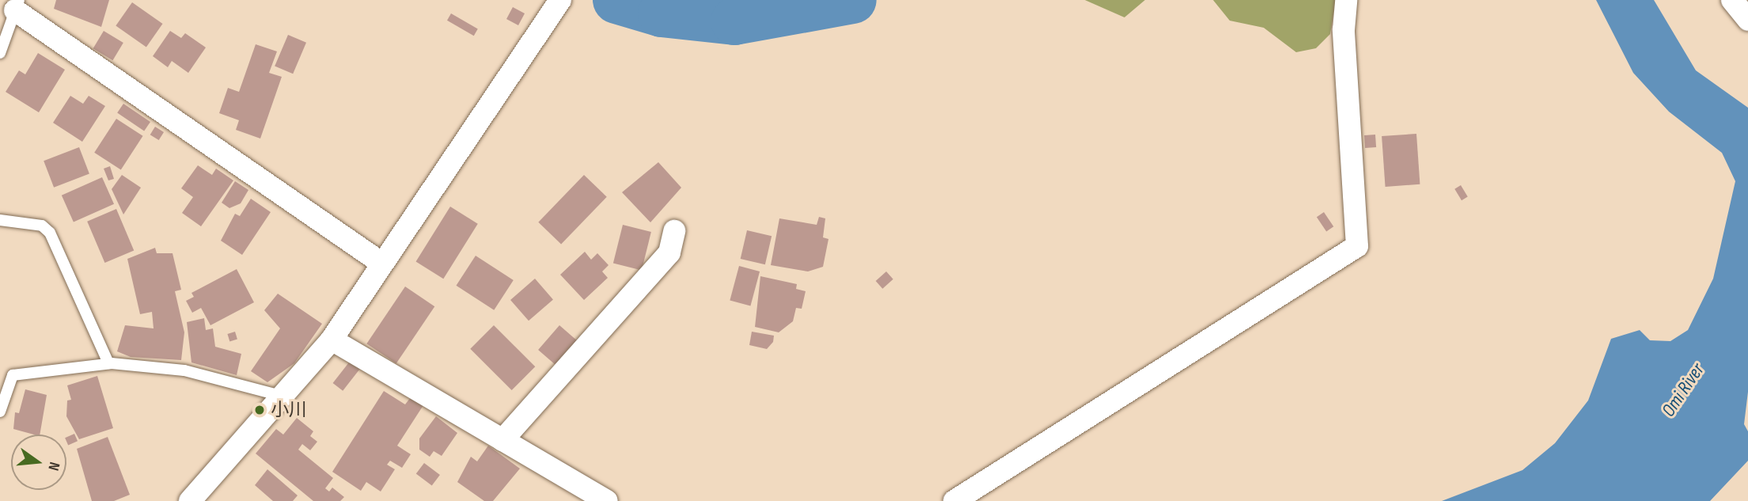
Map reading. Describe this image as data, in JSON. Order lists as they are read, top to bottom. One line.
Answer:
{"water":["Omi River"],"places":["小川"],"north":"right"}
